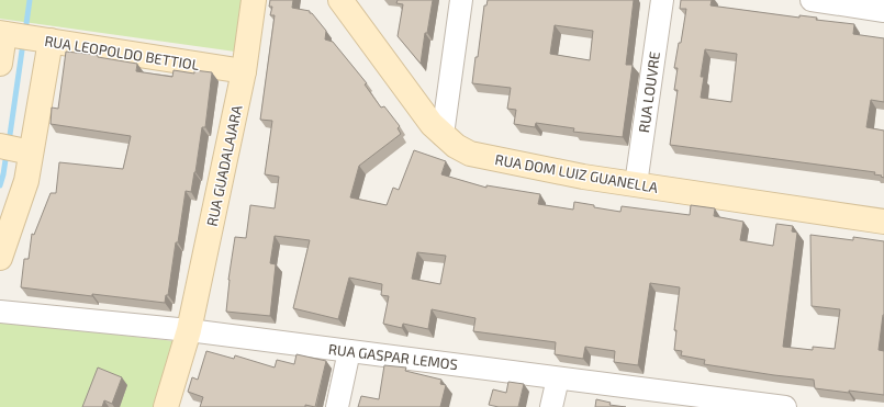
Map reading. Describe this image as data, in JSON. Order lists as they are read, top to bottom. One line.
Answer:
{"streets":{"street":["RUA LEOPOLDO BETTIOL","RUA LOUVRE","RUA GUADALAJARA","RUA DOM LUIZ GUANELLA","RUA GASPAR LEMOS"]},"crossings":[["RUA LEOPOLDO BETTIOL","RUA GUADALAJARA"],["RUA LOUVRE","RUA DOM LUIZ GUANELLA"],["RUA GUADALAJARA","RUA GASPAR LEMOS"]]}
